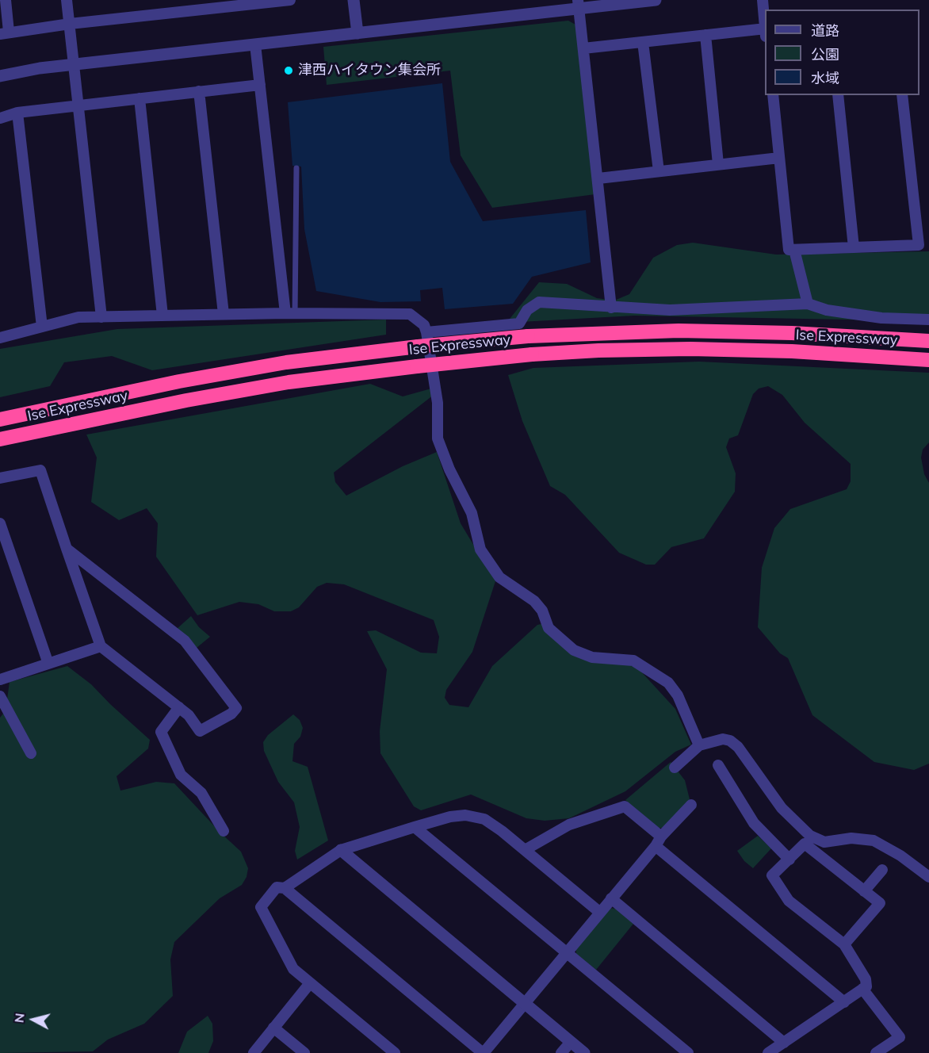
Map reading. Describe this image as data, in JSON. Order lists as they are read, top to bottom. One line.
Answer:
{"streets":{"highway":["Ise Expressway"]},"places":["津西ハイタウン集会所"],"legend":["道路","公園","水域"],"north":"left"}
